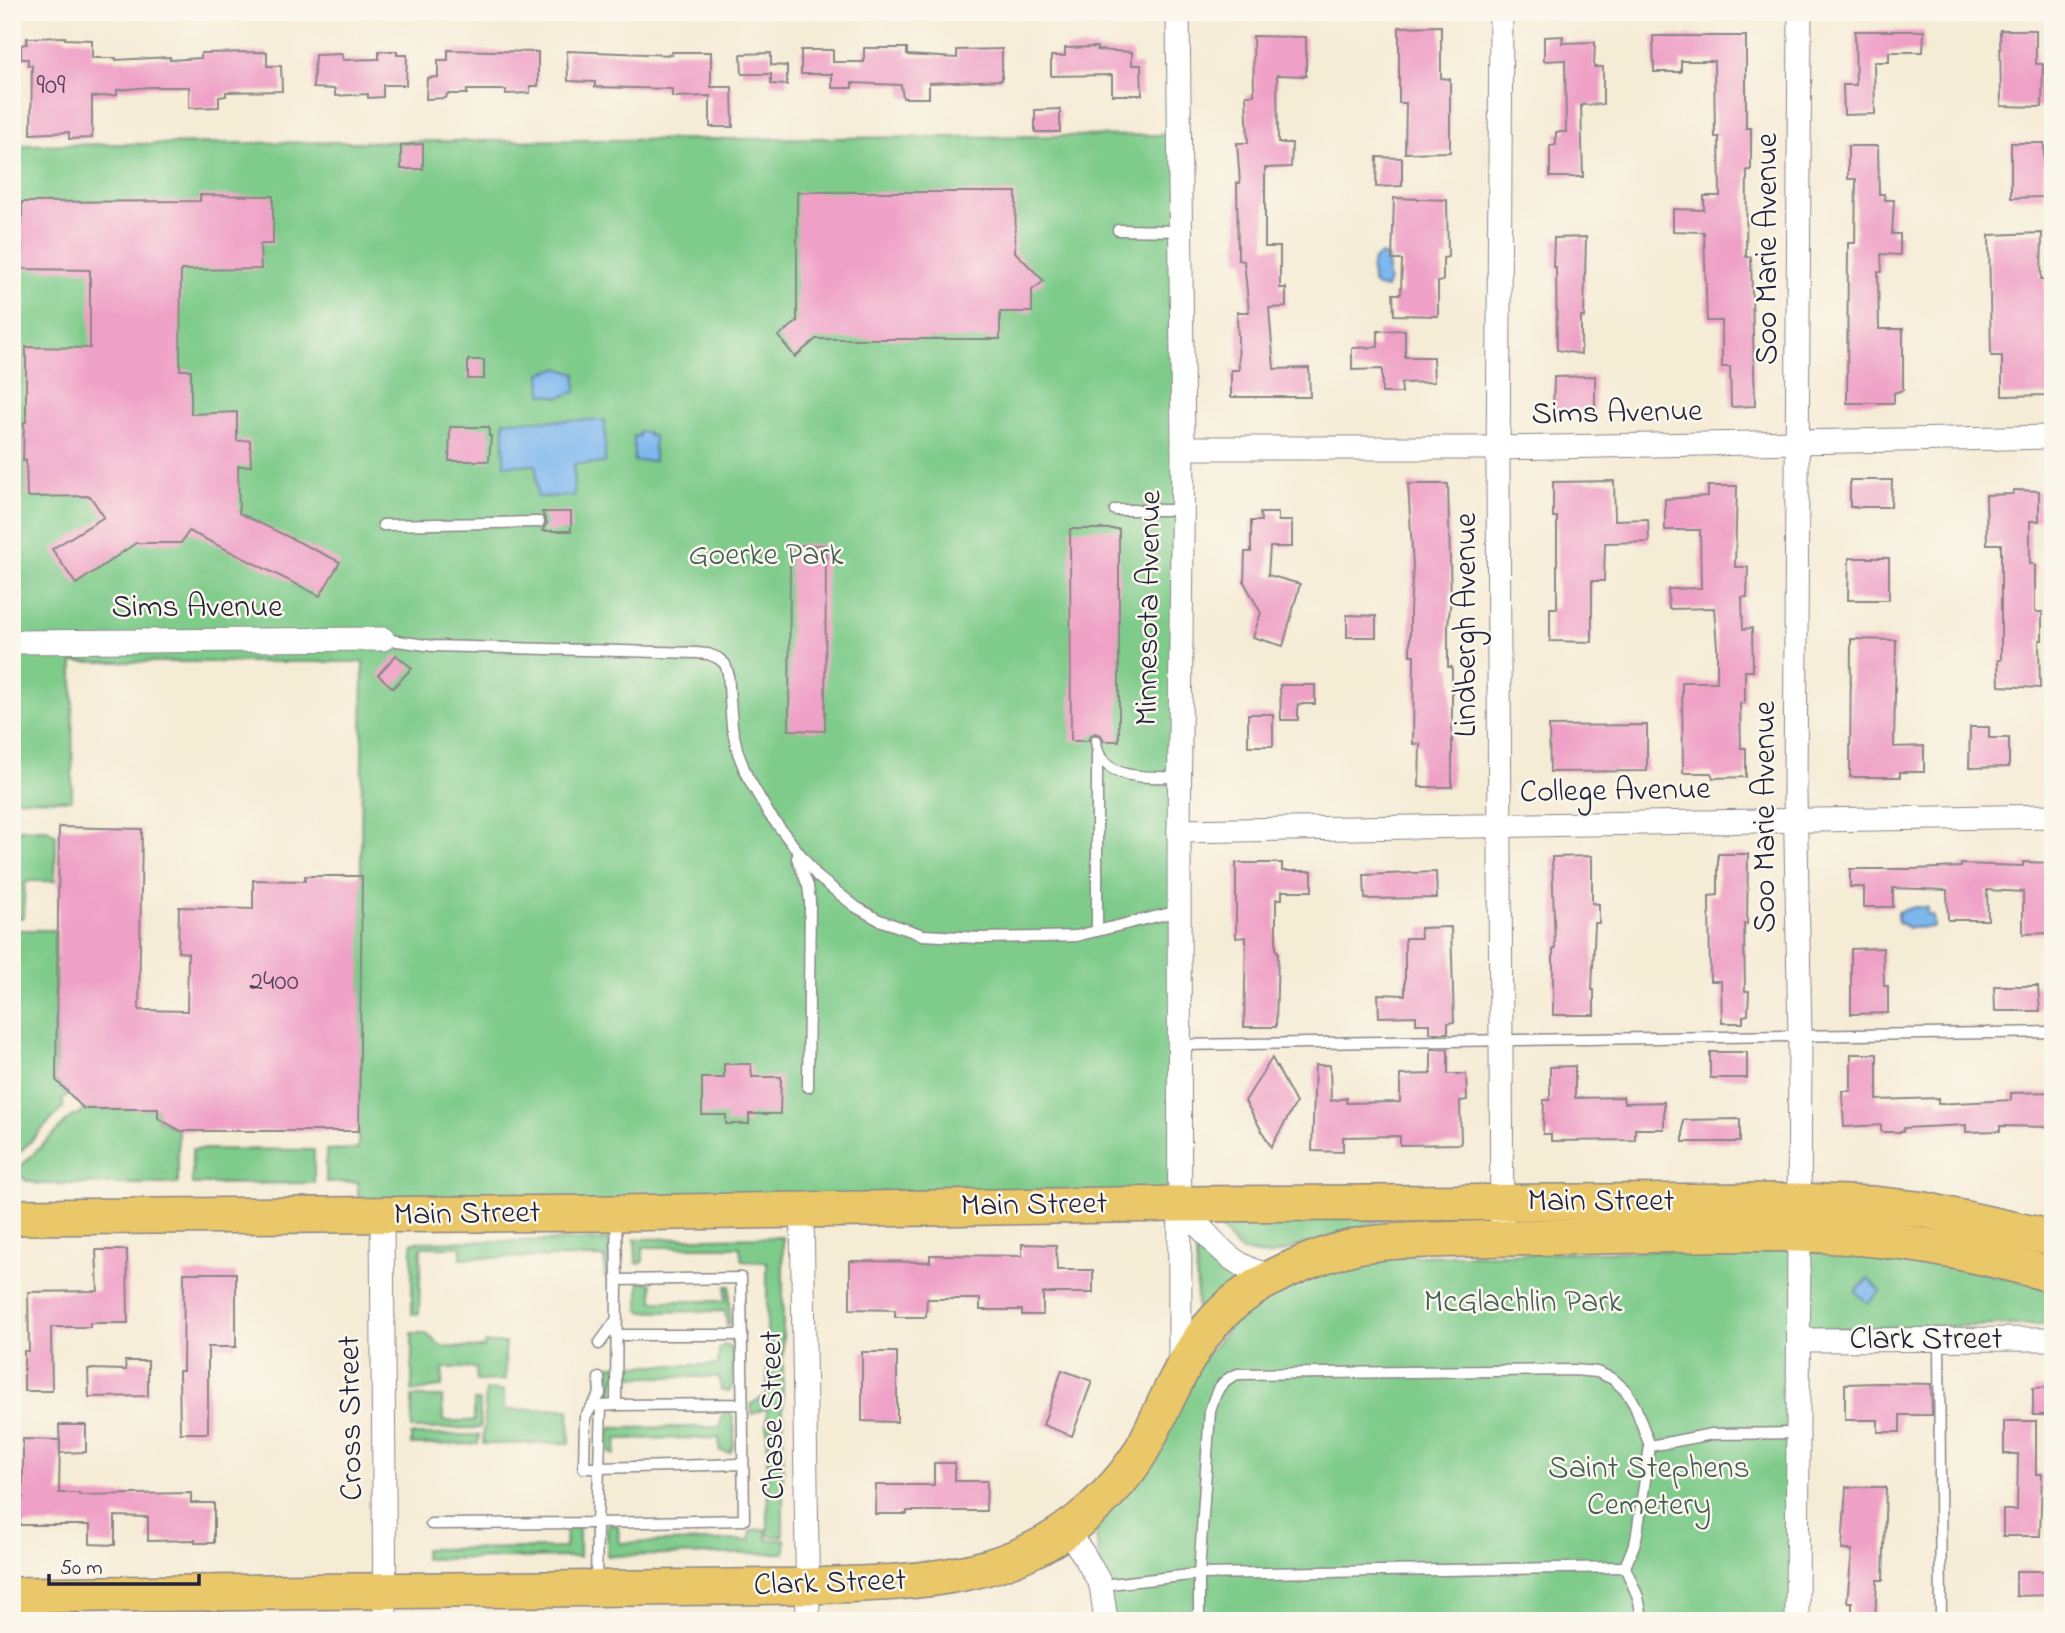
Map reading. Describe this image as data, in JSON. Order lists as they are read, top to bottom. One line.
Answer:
{"streets":{"main road":["Main Street","Clark Street"],"street":["Soo Marie Avenue","Sims Avenue","Minnesota Avenue","Lindbergh Avenue","College Avenue","Chase Street","Cross Street"]},"crossings":[["Soo Marie Avenue","Sims Avenue"],["Soo Marie Avenue","College Avenue"],["Soo Marie Avenue","Main Street"],["Soo Marie Avenue","Clark Street"],["Sims Avenue","Minnesota Avenue"],["Sims Avenue","Lindbergh Avenue"],["Minnesota Avenue","College Avenue"],["Minnesota Avenue","Main Street"],["Minnesota Avenue","Clark Street"],["Lindbergh Avenue","College Avenue"],["Lindbergh Avenue","Main Street"],["Lindbergh Avenue","Clark Street"],["Main Street","Clark Street"],["Main Street","Chase Street"],["Main Street","Cross Street"],["Clark Street","Chase Street"],["Clark Street","Cross Street"]],"parks":["Goerke Park","McGlachlin Park","Saint Stephens Cemetery"],"house_numbers":["909","2400"],"scale_bar":"50 m"}
